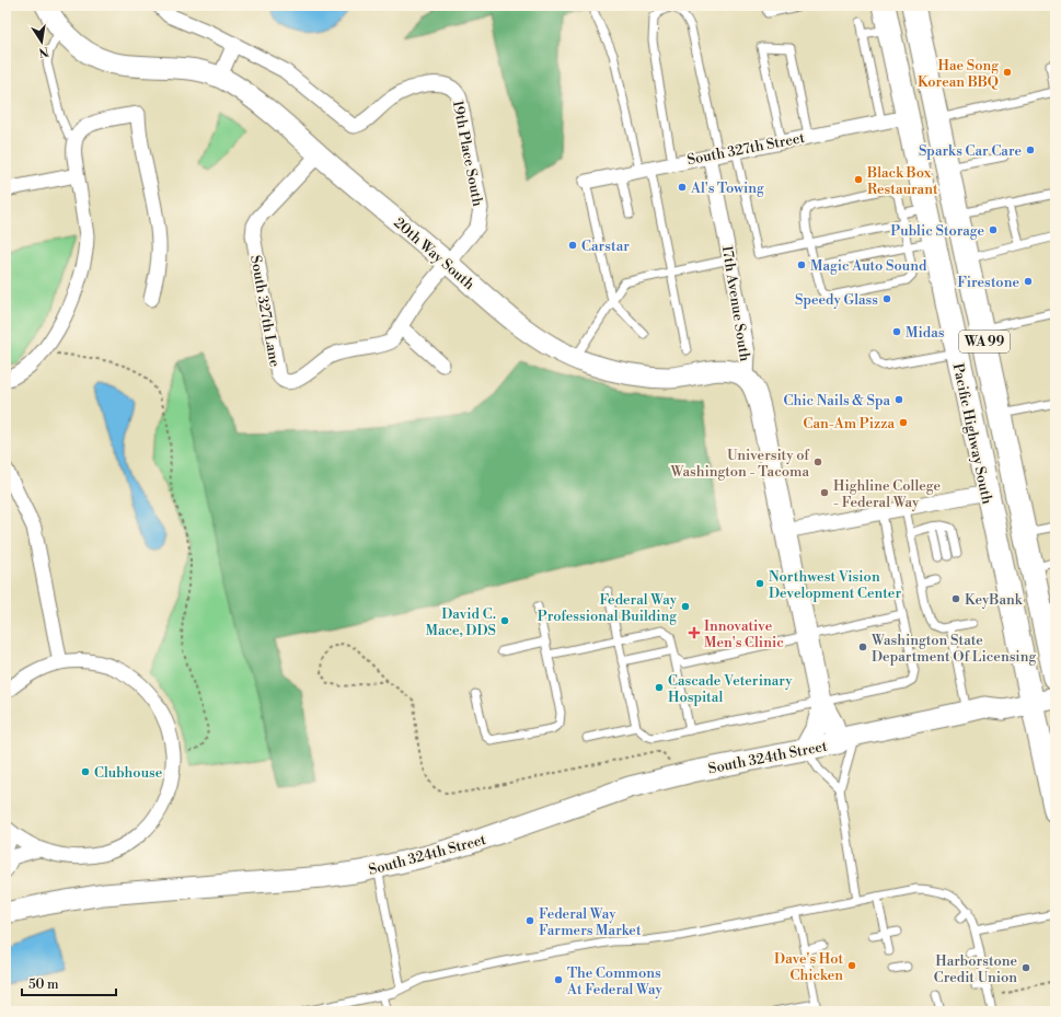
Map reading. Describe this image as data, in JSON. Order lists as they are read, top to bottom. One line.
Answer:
{"streets":{"main road":["WA 99","Pacific Highway South"],"street":["South 327th Street","19th Place South","20th Way South","17th Avenue South","South 327th Lane","South 324th Street"]},"crossings":[["South 327th Street","17th Avenue South"],["South 327th Street","Pacific Highway South"],["19th Place South","20th Way South"],["19th Place South","South 327th Lane"],["20th Way South","17th Avenue South"],["20th Way South","South 327th Lane"],["17th Avenue South","South 324th Street"],["Pacific Highway South","South 324th Street"]],"places":{"other":["Hae Song Korean BBQ","Sparks Car Care","Black Box Restaurant","Al's Towing","Public Storage","Carstar","Magic Auto Sound","Firestone","Speedy Glass","Midas","Chic Nails & Spa","Can-Am Pizza","University of Washington - Tacoma","Highline College - Federal Way","Northwest Vision Development Center","KeyBank","Federal Way Professional Building","David C. Mace, DDS","Washington State Department Of Licensing","Cascade Veterinary Hospital","Clubhouse","Federal Way Farmers Market","Dave's Hot Chicken","Harborstone Credit Union","The Commons At Federal Way"],"health":["Innovative Men's Clinic"]},"scale_bar":"50 m","north":"bottom"}
